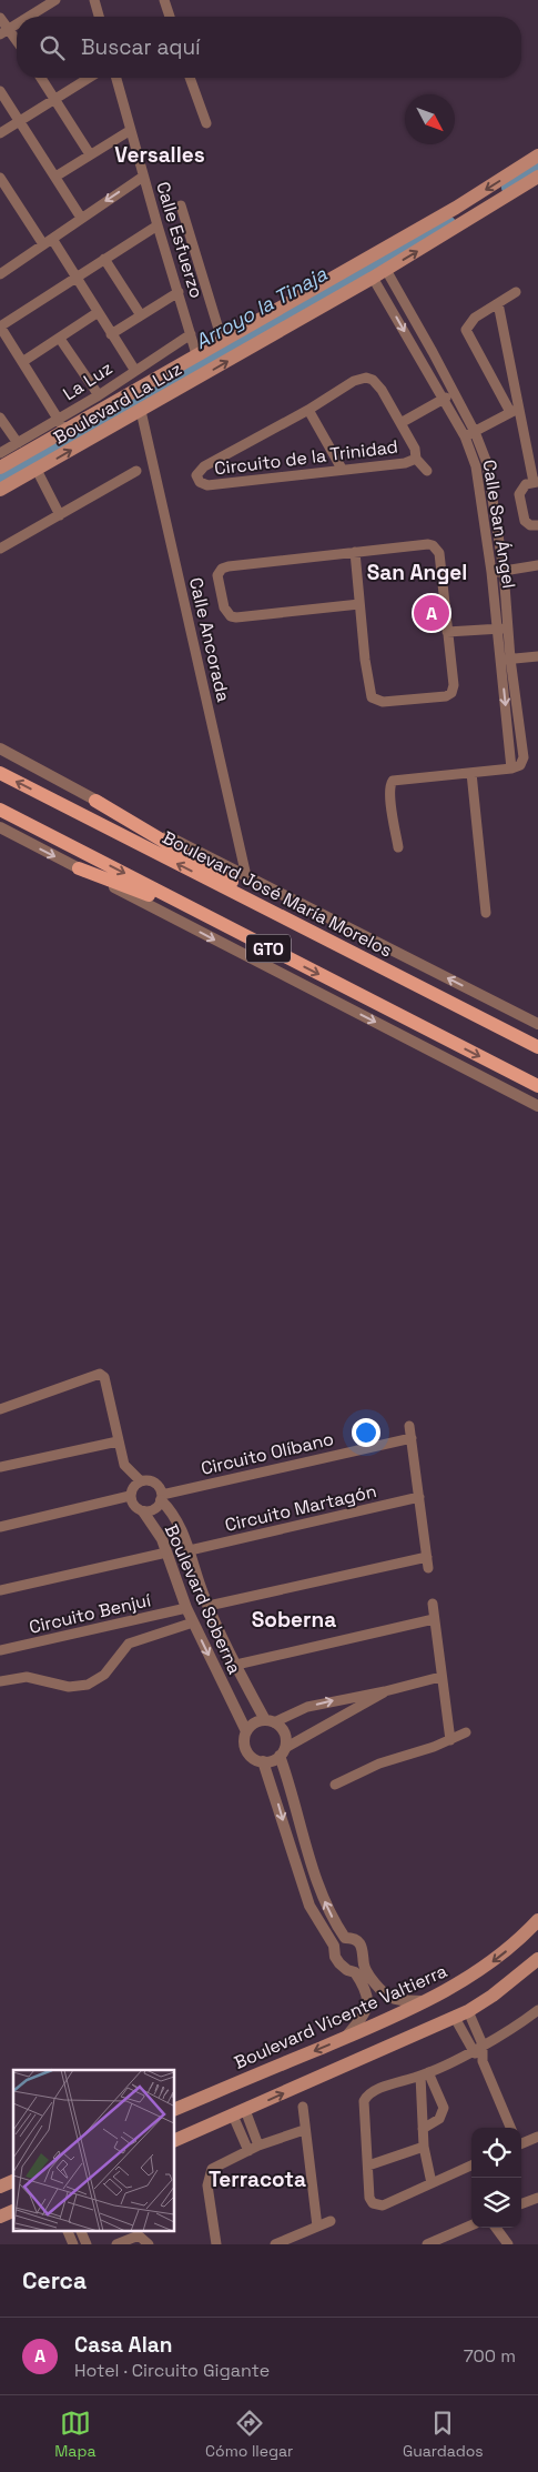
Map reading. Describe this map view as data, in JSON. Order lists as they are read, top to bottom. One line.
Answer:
{"streets":{"main road":["Boulevard La Luz","Boulevard José María Morelos","GTO","Boulevard Vicente Valtierra"],"street":["Calle Esfuerzo","La Luz","Circuito de la Trinidad","Calle San Ángel","Calle Ancorada","Circuito Olíbano","Circuito Martagón","Boulevard Soberna","Circuito Benjuí"]},"crossings":[["Calle Esfuerzo","La Luz"],["Calle Esfuerzo","Boulevard La Luz"],["La Luz","Boulevard La Luz"],["Boulevard La Luz","Calle San Ángel"],["Boulevard La Luz","Calle Ancorada"],["Circuito de la Trinidad","Calle San Ángel"],["Circuito Olíbano","Boulevard Soberna"],["Circuito Martagón","Boulevard Soberna"],["Boulevard Soberna","Circuito Benjuí"]],"districts":["Versalles","San Angel","Soberna","Terracota"],"water":["Arroyo la Tinaja"],"north":"bottom right","page":{"search":"Buscar aquí","pins":"A","heading":"Cerca","list":[{"mark":"A","name":"Casa Alan","note":"Hotel · Circuito Gigante","value":"700 m"}],"nav":["Mapa","Cómo llegar","Guardados"]}}
